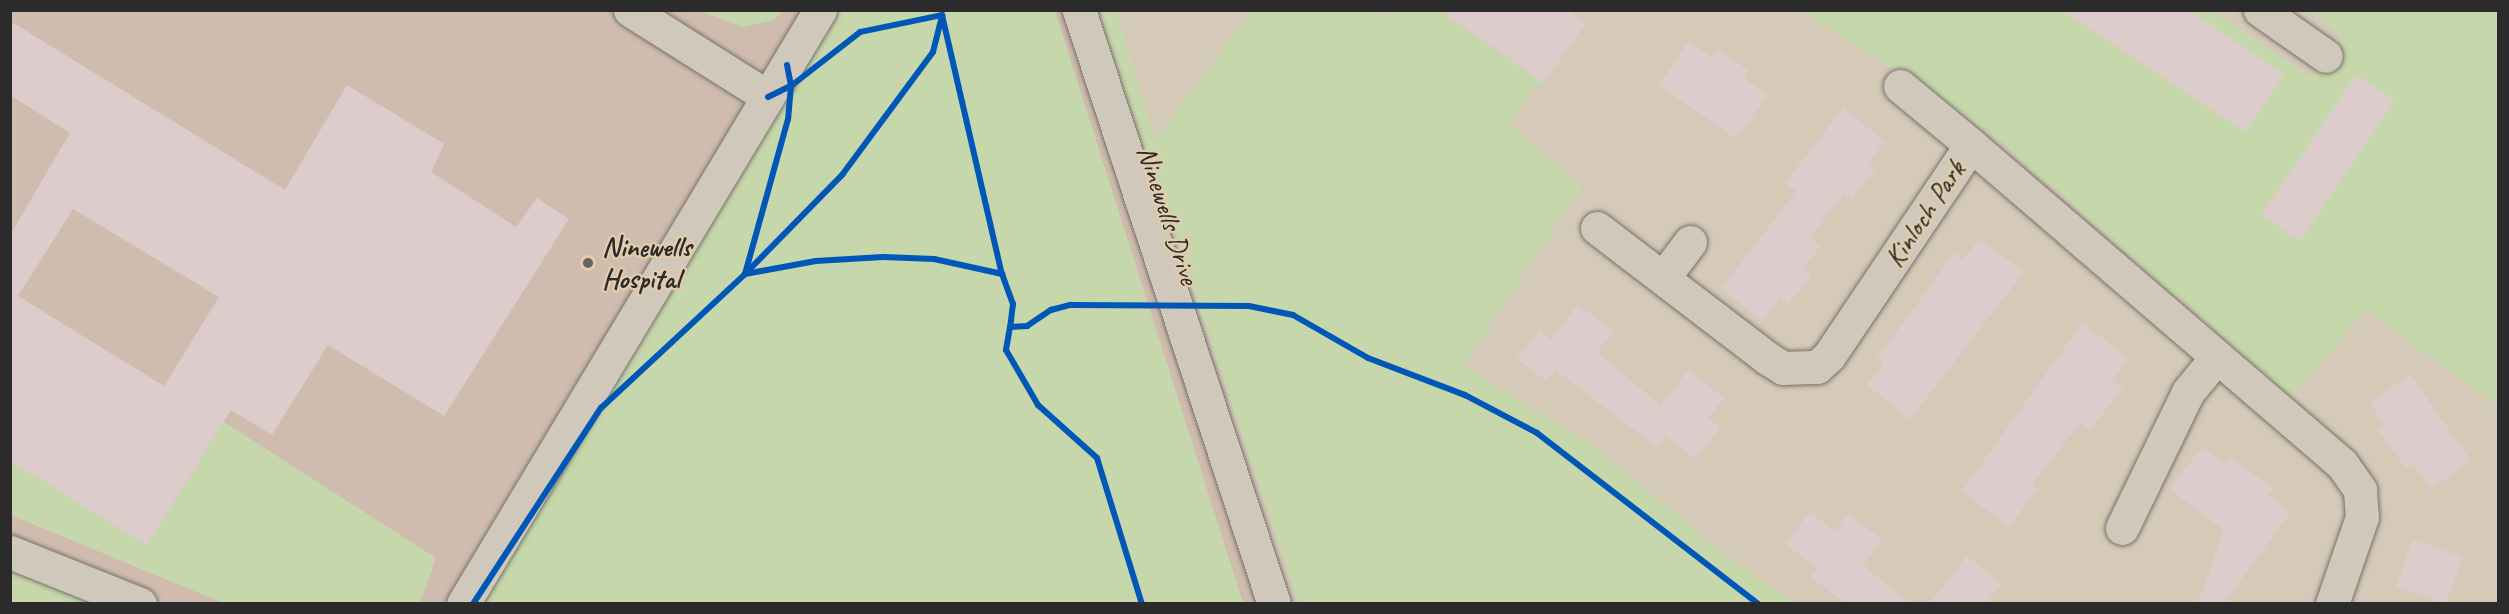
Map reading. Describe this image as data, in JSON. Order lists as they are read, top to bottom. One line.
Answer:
{"streets":{"street":["Kinloch Park","Ninewells Drive"]},"places":["Ninewells Hospital"]}
